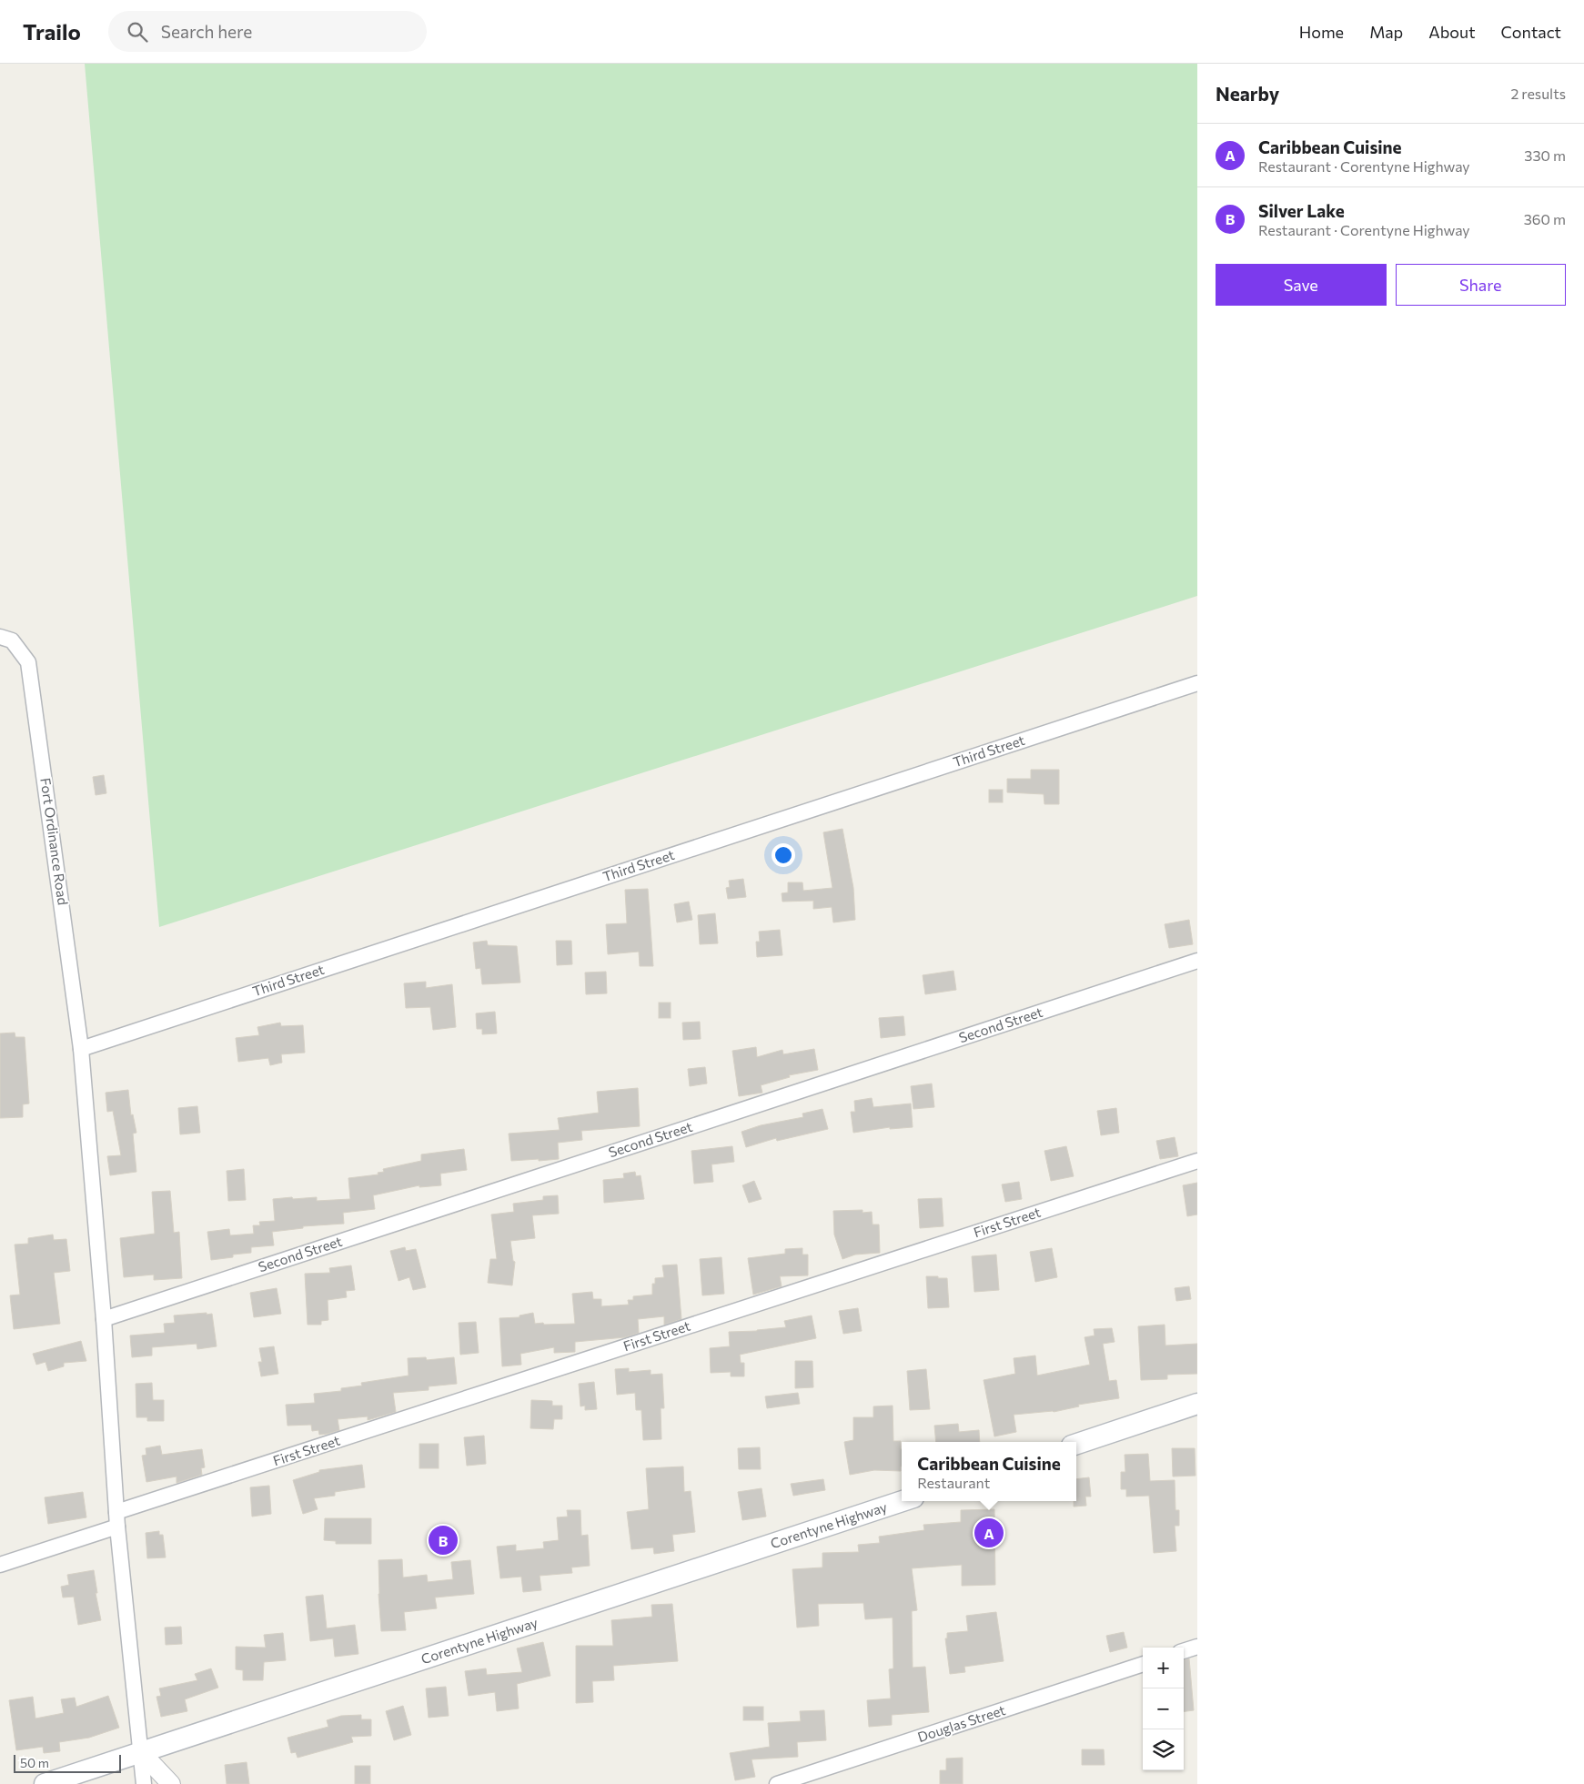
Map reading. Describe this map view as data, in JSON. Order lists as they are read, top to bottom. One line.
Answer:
{"streets":{"main road":["Corentyne Highway"],"street":["Third Street","Fort Ordinance Road","Second Street","First Street","Douglas Street"]},"crossings":[["Third Street","Fort Ordinance Road"],["Fort Ordinance Road","Second Street"],["Fort Ordinance Road","First Street"],["Fort Ordinance Road","Corentyne Highway"]],"scale_bar":"50 m","page":{"header":"Trailo","search":"Search here","nav":["Home","Map","About","Contact"],"heading":["Nearby","2 results"],"list":[{"mark":"A","name":"Caribbean Cuisine","note":"Restaurant · Corentyne Highway","value":"330 m"},{"mark":"B","name":"Silver Lake","note":"Restaurant · Corentyne Highway","value":"360 m"}],"buttons":["Save","Share"],"popup":["Caribbean Cuisine","Restaurant"],"pins":["A","B"],"map_buttons":["+","−"],"scale":"50 m"}}
